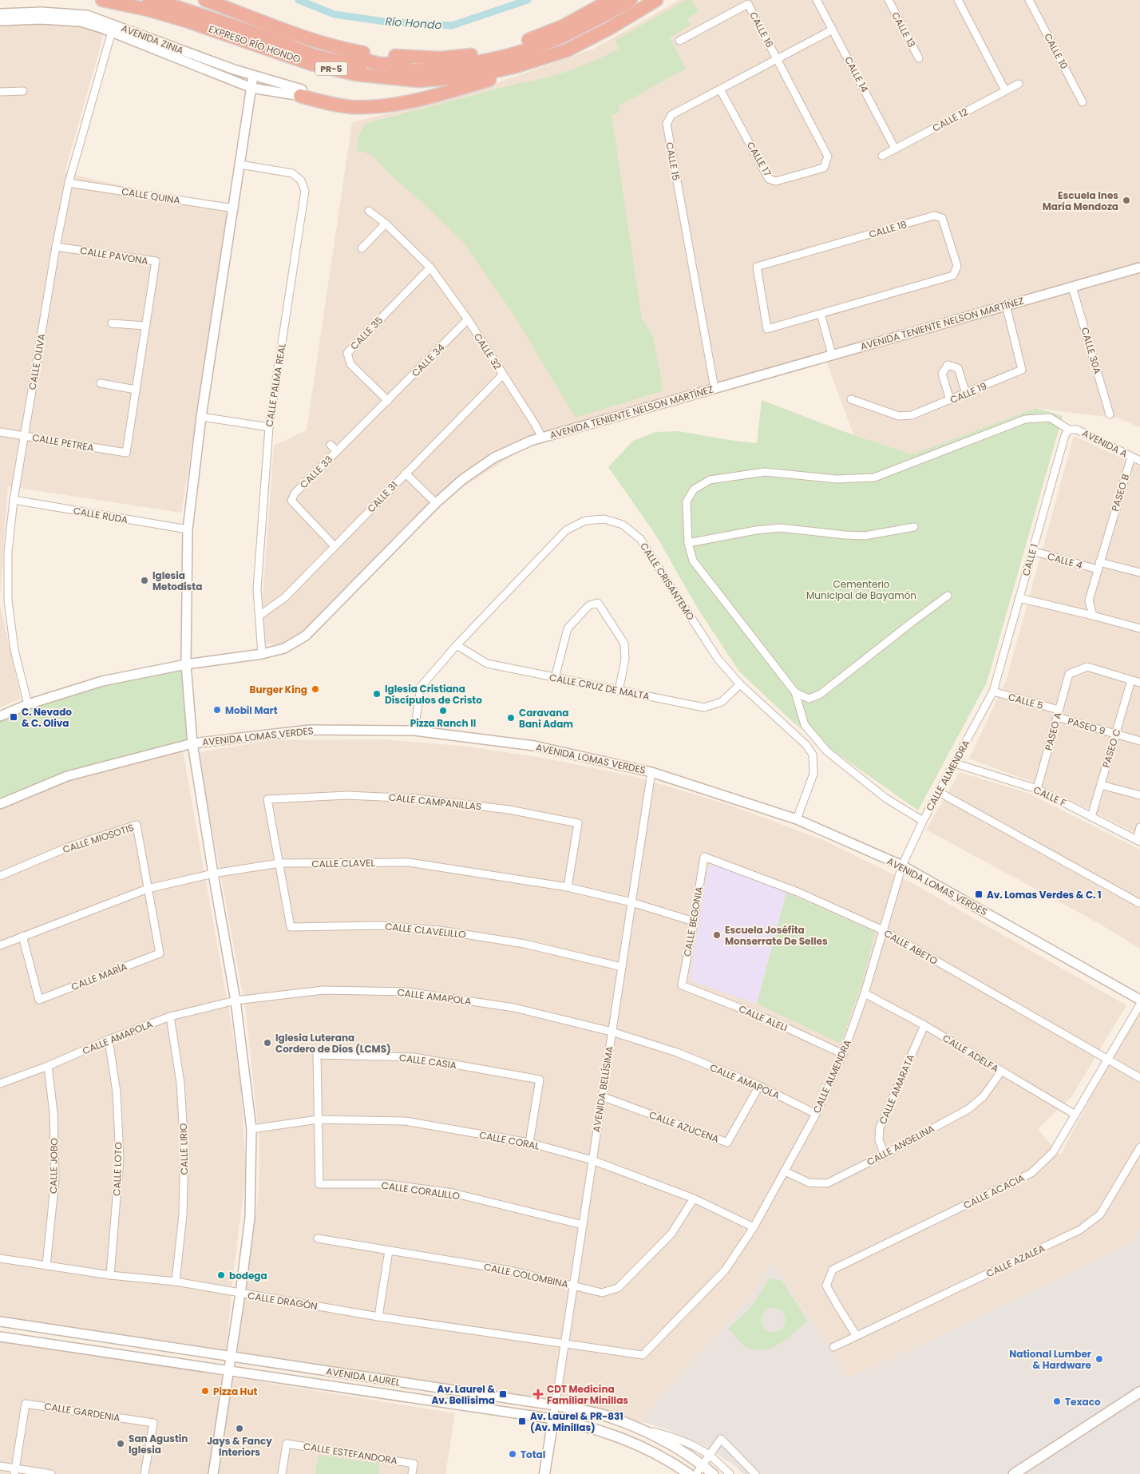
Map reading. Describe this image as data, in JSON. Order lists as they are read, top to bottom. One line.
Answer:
{"streets":{"highway":["EXPRESO RÍO HONDO","PR-5"],"main road":["AVENIDA LAUREL"],"street":["CALLE 16","CALLE 13","AVENIDA ZINIA","CALLE 10","CALLE 14","CALLE 12","CALLE 17","CALLE 15","CALLE QUINA","CALLE 18","CALLE PAVONA","AVENIDA TENIENTE NELSON MARTÍNEZ","CALLE 35","CALLE 30A","CALLE 32","CALLE 34","CALLE OLIVA","CALLE PALMA REAL","CALLE 19","CALLE PETREA","AVENIDA A","CALLE 33","PASEO B","CALLE 31","CALLE RUDA","CALLE 1","CALLE 4","CALLE CRISANTEMO","CALLE CRUZ DE MALTA","CALLE 5","PASEO 9","PASEO A","AVENIDA LOMAS VERDES","PASEO C","CALLE ALMENDRA","CALLE F","CALLE CAMPANILLAS","CALLE MIOSOTIS","CALLE CLAVEL","CALLE BEGONIA","CALLE CLAVELILLO","CALLE ABETO","CALLE MARÍA","CALLE AMAPOLA","CALLE ALELI","CALLE ADELFA","CALLE CASIA","AVENIDA BELLÍSIMA","CALLE AMARATA","CALLE AZUCENA","CALLE CORAL","CALLE ANGELINA","CALLE LIRIO","CALLE JOBO","CALLE LOTO","CALLE CORALILLO","CALLE ACACIA","CALLE AZALEA","CALLE COLOMBINA","CALLE DRAGÓN","CALLE GARDENIA","CALLE ESTEFANDORA"]},"crossings":[["CALLE 16","CALLE 17"],["CALLE 16","CALLE 15"],["AVENIDA ZINIA","CALLE OLIVA"],["CALLE 14","CALLE 12"],["CALLE 14","CALLE 15"],["CALLE 17","CALLE 15"],["CALLE 15","AVENIDA TENIENTE NELSON MARTÍNEZ"],["CALLE QUINA","CALLE OLIVA"],["CALLE PAVONA","CALLE OLIVA"],["CALLE PAVONA","CALLE PETREA"],["AVENIDA TENIENTE NELSON MARTÍNEZ","CALLE 30A"],["AVENIDA TENIENTE NELSON MARTÍNEZ","CALLE 32"],["AVENIDA TENIENTE NELSON MARTÍNEZ","CALLE OLIVA"],["AVENIDA TENIENTE NELSON MARTÍNEZ","CALLE PALMA REAL"],["AVENIDA TENIENTE NELSON MARTÍNEZ","CALLE 19"],["CALLE 35","CALLE 32"],["CALLE 35","CALLE 34"],["CALLE 35","CALLE 33"],["CALLE 32","CALLE 34"],["CALLE 32","CALLE 31"],["CALLE 34","CALLE 33"],["CALLE OLIVA","CALLE PETREA"],["CALLE OLIVA","CALLE RUDA"],["CALLE PALMA REAL","CALLE 31"],["AVENIDA A","PASEO B"],["AVENIDA A","CALLE 1"],["CALLE 33","CALLE 31"],["CALLE 1","CALLE 4"],["CALLE 1","CALLE 5"],["CALLE 1","CALLE ALMENDRA"],["CALLE CRISANTEMO","CALLE CRUZ DE MALTA"],["CALLE CRISANTEMO","AVENIDA LOMAS VERDES"],["CALLE 5","PASEO 9"],["CALLE 5","PASEO A"],["CALLE 5","CALLE ALMENDRA"],["PASEO 9","PASEO A"],["PASEO 9","PASEO C"],["PASEO A","PASEO C"],["PASEO A","CALLE F"],["AVENIDA LOMAS VERDES","CALLE ALMENDRA"],["AVENIDA LOMAS VERDES","AVENIDA BELLÍSIMA"],["PASEO C","CALLE F"],["CALLE ALMENDRA","CALLE F"],["CALLE ALMENDRA","CALLE ABETO"],["CALLE ALMENDRA","CALLE AMAPOLA"],["CALLE ALMENDRA","CALLE ALELI"],["CALLE ALMENDRA","CALLE ADELFA"],["CALLE ALMENDRA","AVENIDA BELLÍSIMA"],["CALLE ALMENDRA","CALLE CORAL"],["CALLE ALMENDRA","CALLE ANGELINA"],["CALLE ALMENDRA","CALLE DRAGÓN"],["CALLE CAMPANILLAS","CALLE CLAVEL"],["CALLE CAMPANILLAS","CALLE CLAVELILLO"],["CALLE MIOSOTIS","CALLE CLAVEL"],["CALLE MIOSOTIS","CALLE MARÍA"],["CALLE CLAVEL","CALLE BEGONIA"],["CALLE CLAVEL","CALLE CLAVELILLO"],["CALLE CLAVEL","CALLE MARÍA"],["CALLE CLAVEL","AVENIDA BELLÍSIMA"],["CALLE BEGONIA","CALLE ABETO"],["CALLE BEGONIA","CALLE ALELI"],["CALLE CLAVELILLO","AVENIDA BELLÍSIMA"],["CALLE ABETO","CALLE ACACIA"],["CALLE AMAPOLA","AVENIDA BELLÍSIMA"],["CALLE AMAPOLA","CALLE AZUCENA"],["CALLE AMAPOLA","CALLE LIRIO"],["CALLE AMAPOLA","CALLE JOBO"],["CALLE AMAPOLA","CALLE LOTO"],["CALLE ADELFA","CALLE AMARATA"],["CALLE ADELFA","CALLE ANGELINA"],["CALLE ADELFA","CALLE ACACIA"],["CALLE CASIA","CALLE CORAL"],["CALLE CASIA","CALLE CORALILLO"],["AVENIDA BELLÍSIMA","CALLE AZUCENA"],["AVENIDA BELLÍSIMA","CALLE CORAL"],["AVENIDA BELLÍSIMA","CALLE CORALILLO"],["AVENIDA BELLÍSIMA","CALLE COLOMBINA"],["AVENIDA BELLÍSIMA","CALLE DRAGÓN"],["AVENIDA BELLÍSIMA","AVENIDA LAUREL"],["CALLE AMARATA","CALLE ANGELINA"],["CALLE CORAL","CALLE CORALILLO"],["CALLE CORAL","CALLE COLOMBINA"],["CALLE LIRIO","CALLE DRAGÓN"],["CALLE JOBO","CALLE DRAGÓN"],["CALLE LOTO","CALLE DRAGÓN"],["CALLE ACACIA","CALLE AZALEA"]],"water":["Río Hondo"],"parks":["Cementerio Municipal de Bayamón"],"places":{"other":["Escuela Ines María Mendoza","Iglesia Metodista","Burger King","Iglesia Cristiana Discípulos de Cristo","Mobil Mart","Pizza Ranch II","Caravana Bani Adam","Escuela Joséfita Monserrate De Selles","Iglesia Luterana Cordero de Dios (LCMS)","bodega","National Lumber & Hardware","Pizza Hut","Texaco","Jays & Fancy Interiors","San Agustin Iglesia","Total"],"transit":["C. Nevado & C. Oliva","Av. Lomas Verdes & C. 1","Av. Laurel & Av. Bellísima","Av. Laurel & PR-831 (Av. Minillas)"],"health":["CDT Medicina Familiar Minillas"]}}
